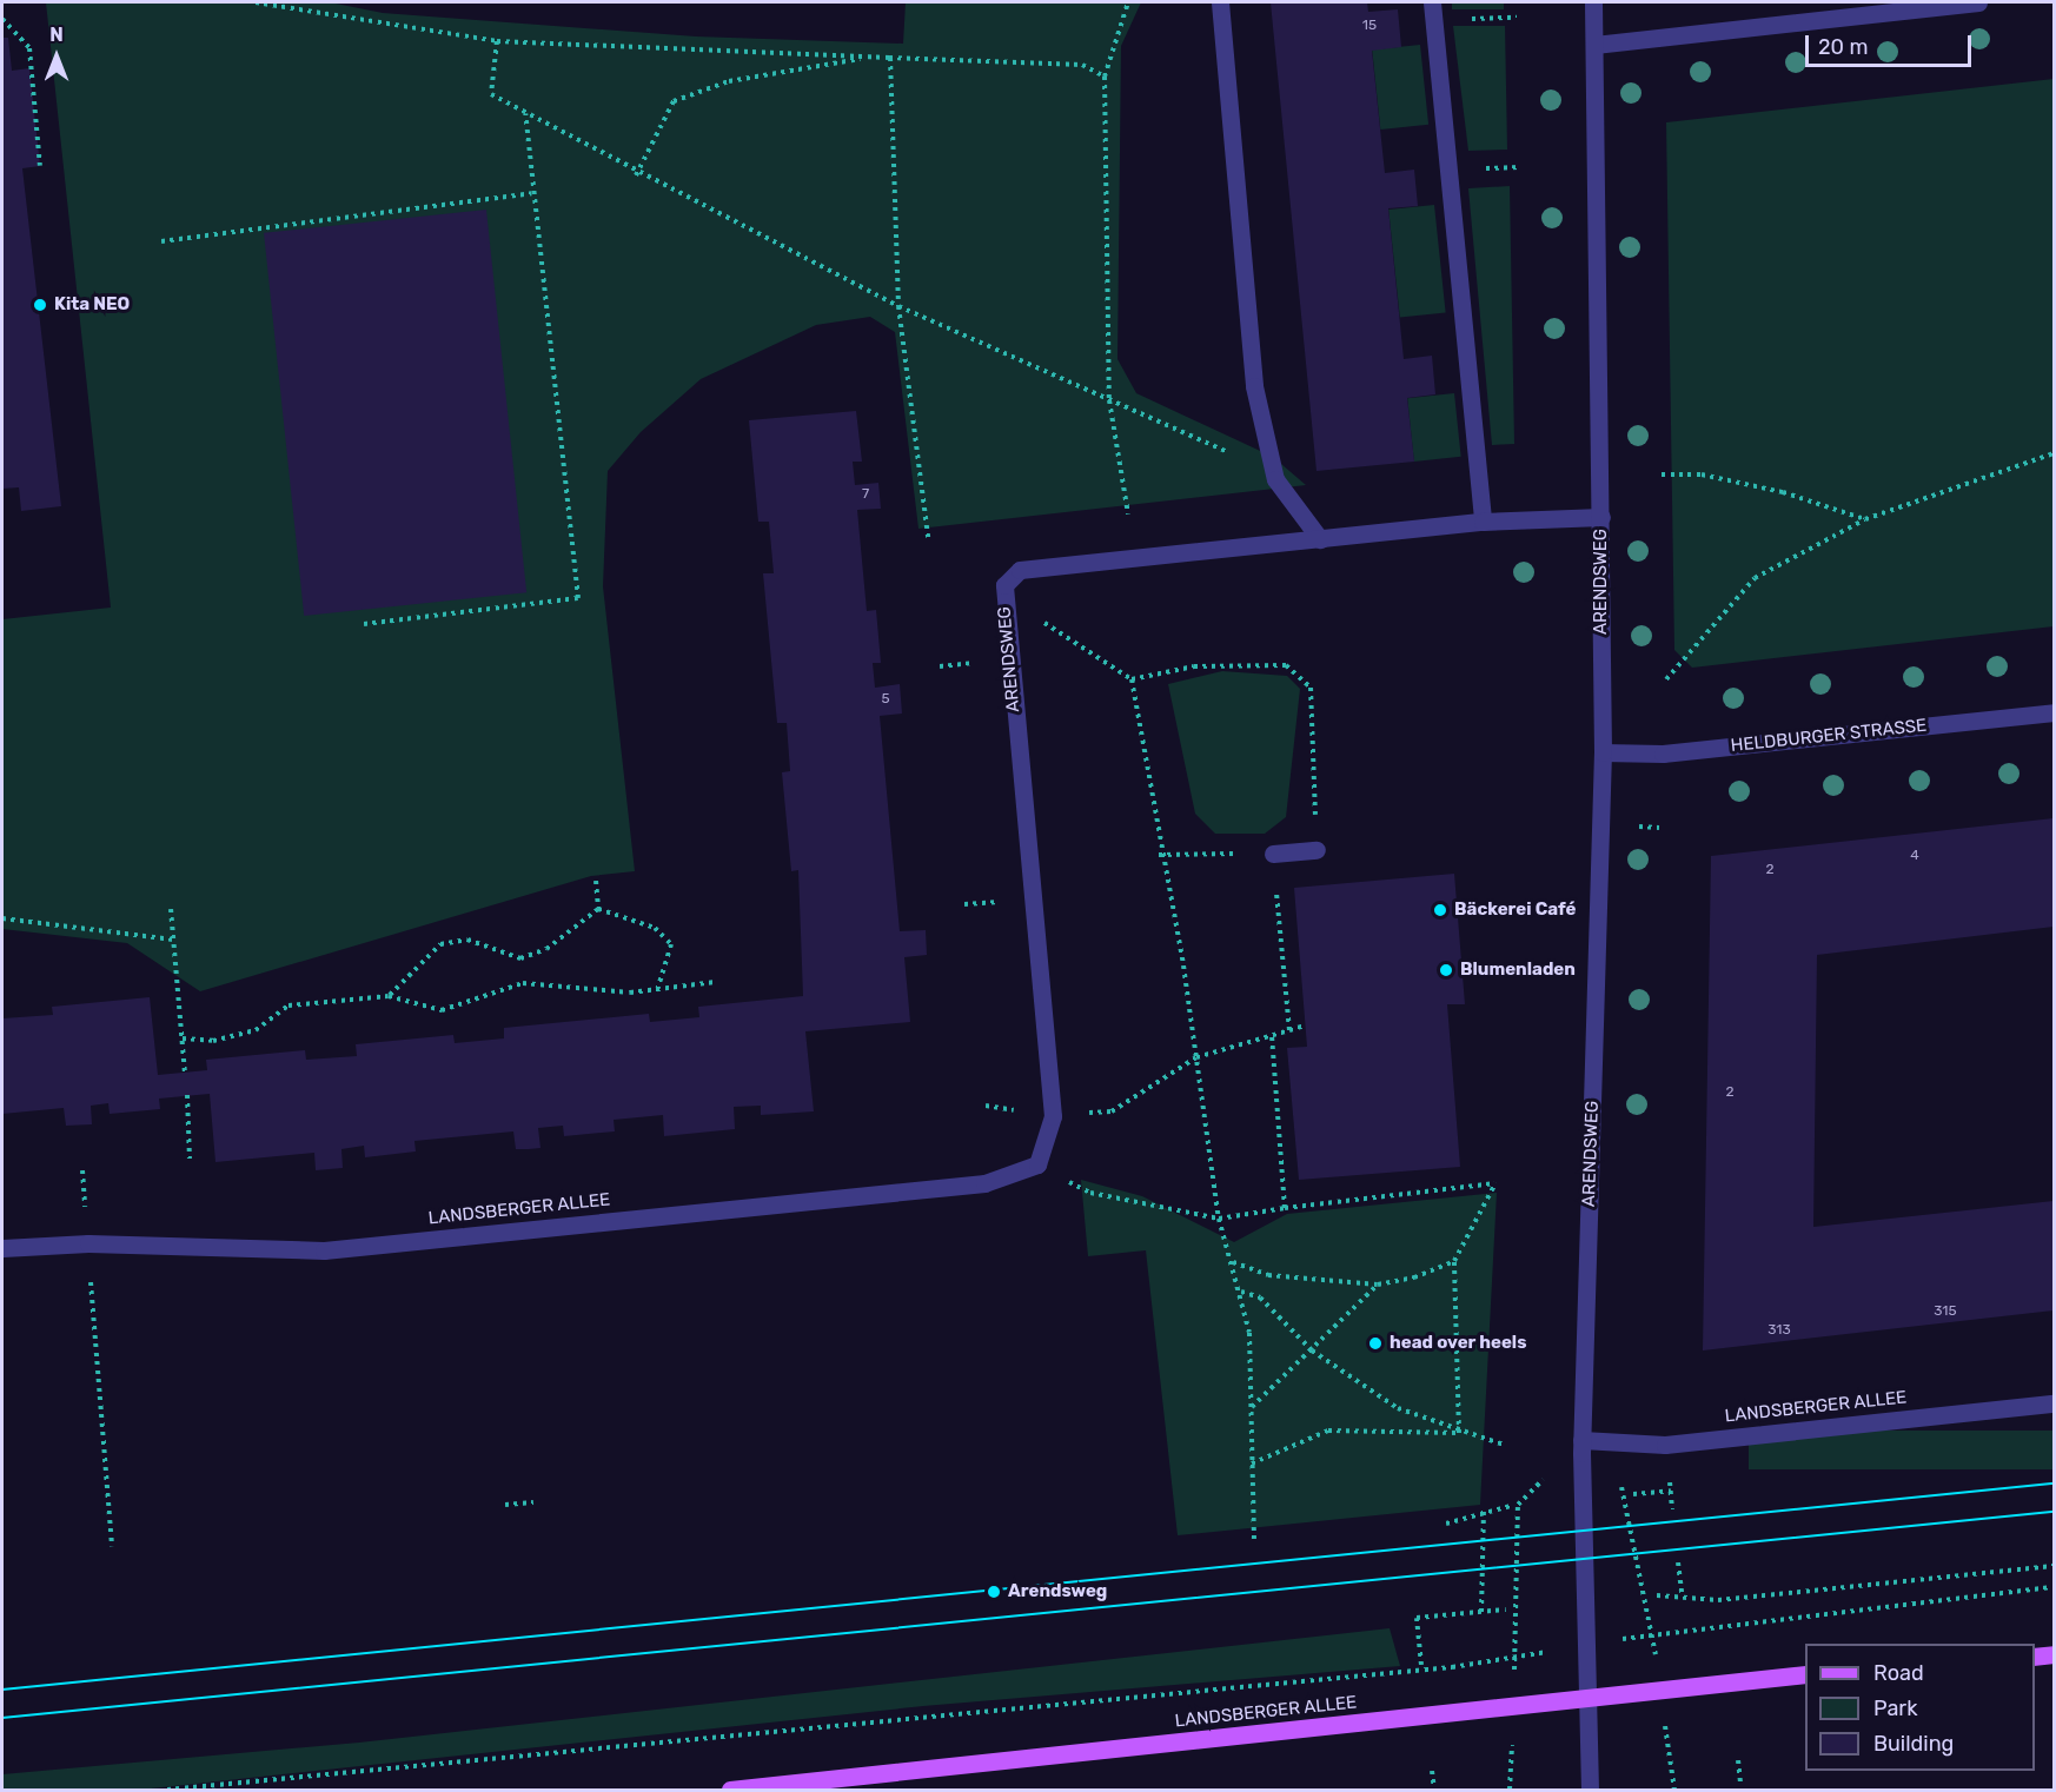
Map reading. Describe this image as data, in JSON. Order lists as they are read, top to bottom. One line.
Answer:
{"streets":{"main road":["LANDSBERGER ALLEE"],"street":["ARENDSWEG","HELDBURGER STRASSE"]},"crossings":[["ARENDSWEG","HELDBURGER STRASSE"],["ARENDSWEG","LANDSBERGER ALLEE"]],"places":["Kita NEO","Bäckerei Café","Blumenladen","head over heels","Arendsweg"],"house_numbers":["15","7","5","4","2","2","315","313"],"legend":["Road","Park","Building"],"scale_bar":"20 m","north":"top"}
